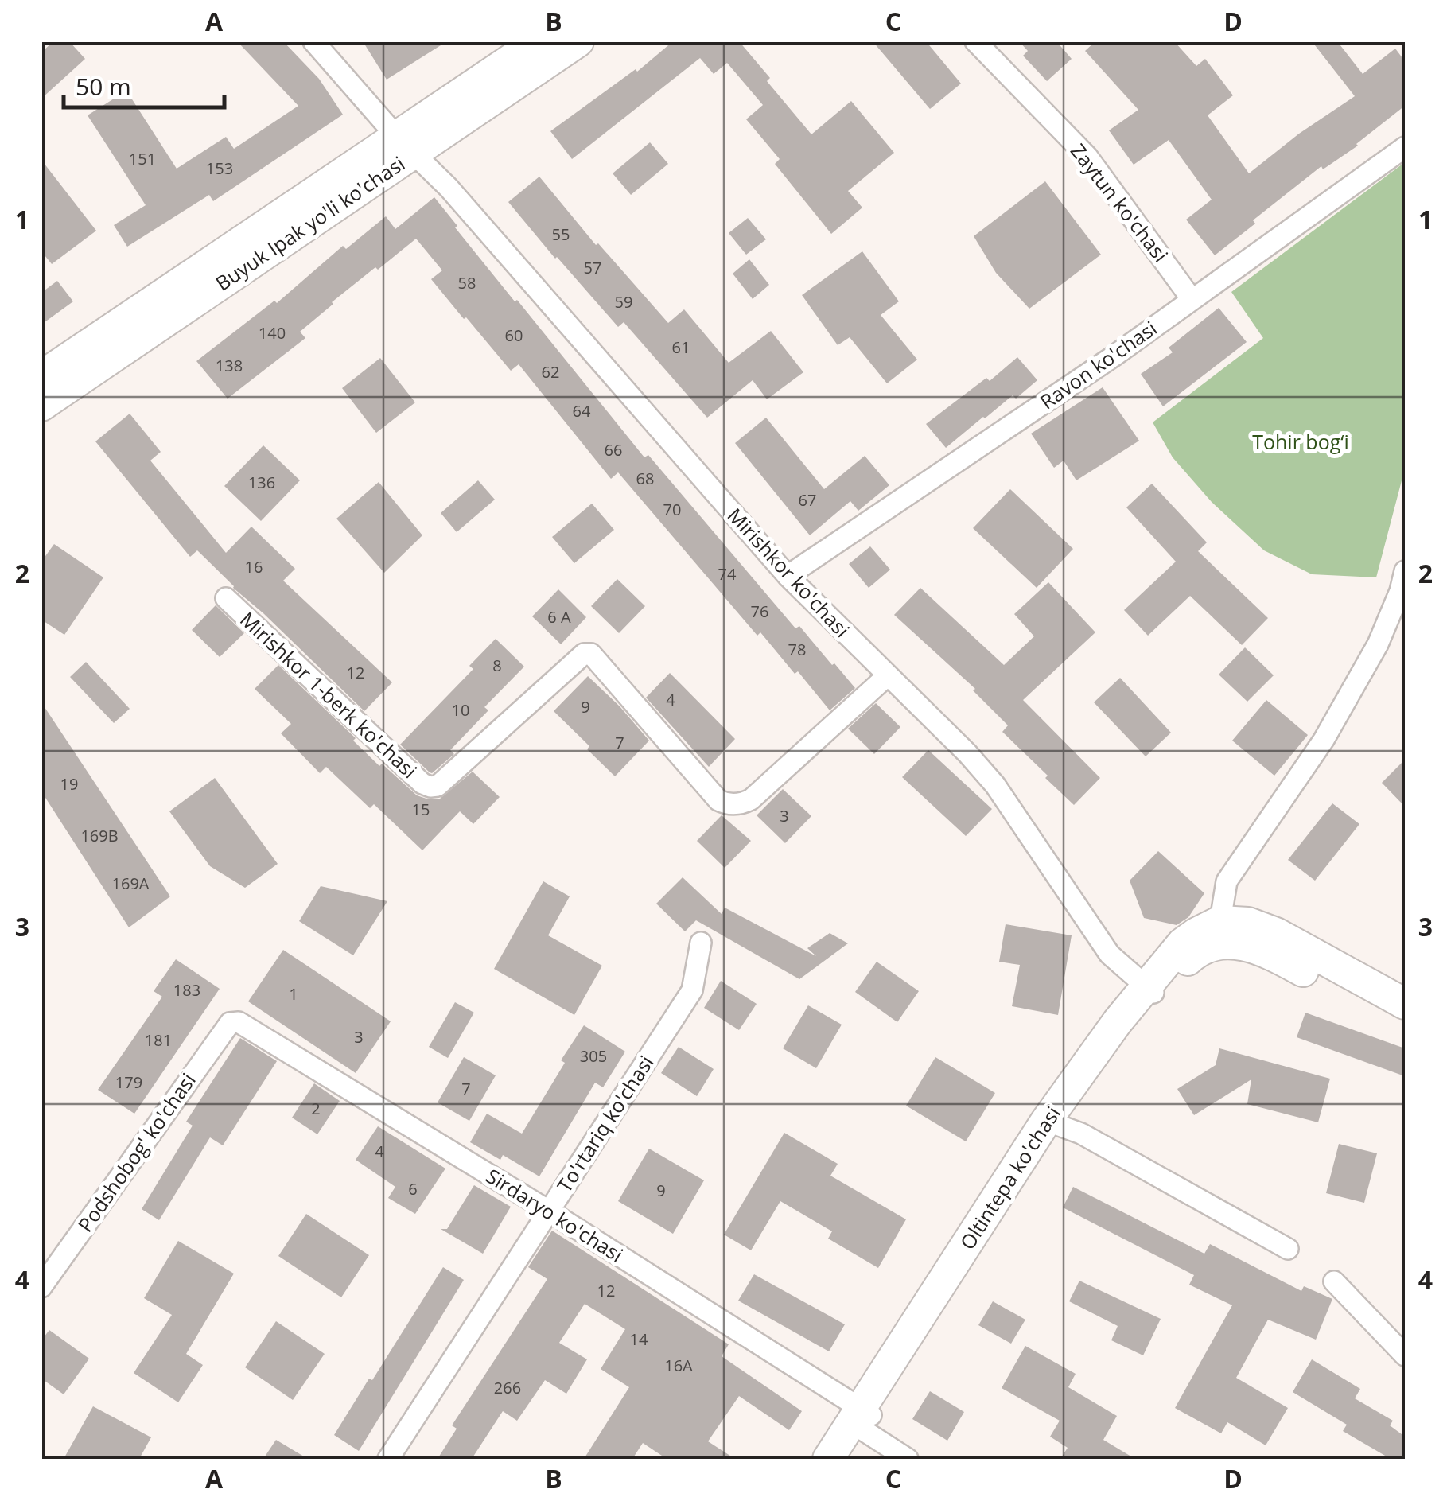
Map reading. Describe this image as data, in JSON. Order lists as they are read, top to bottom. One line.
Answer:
{"streets":{"main road":["Buyuk Ipak yo'li ko'chasi","Oltintepa ko'chasi"],"street":["Zaytun ko'chasi","Ravon ko'chasi","Mirishkor ko'chasi","Mirishkor 1-berk ko'chasi","To'rtariq ko'chasi","Podshobog' ko'chasi","Sirdaryo ko'chasi"]},"crossings":[["Zaytun ko'chasi","Ravon ko'chasi"],["Buyuk Ipak yo'li ko'chasi","Mirishkor ko'chasi"],["Ravon ko'chasi","Mirishkor ko'chasi"],["Mirishkor ko'chasi","Mirishkor 1-berk ko'chasi"],["Mirishkor ko'chasi","Oltintepa ko'chasi"],["To'rtariq ko'chasi","Sirdaryo ko'chasi"],["Podshobog' ko'chasi","Sirdaryo ko'chasi"],["Oltintepa ko'chasi","Sirdaryo ko'chasi"]],"parks":["Tohir bog‘i"],"house_numbers":["151","153","55","57","58","59","140","60","61","138","62","64","66","68","136","67","70","16","74","76","6 A","78","8","12","4","9","10","7","19","15","3","169B","169A","183","1","3","181","305","179","7","2","4","6","9","12","14","16A","266"],"scale_bar":"50 m","grid":{"columns":["A","B","C","D"],"rows":["1","2","3","4"]}}
